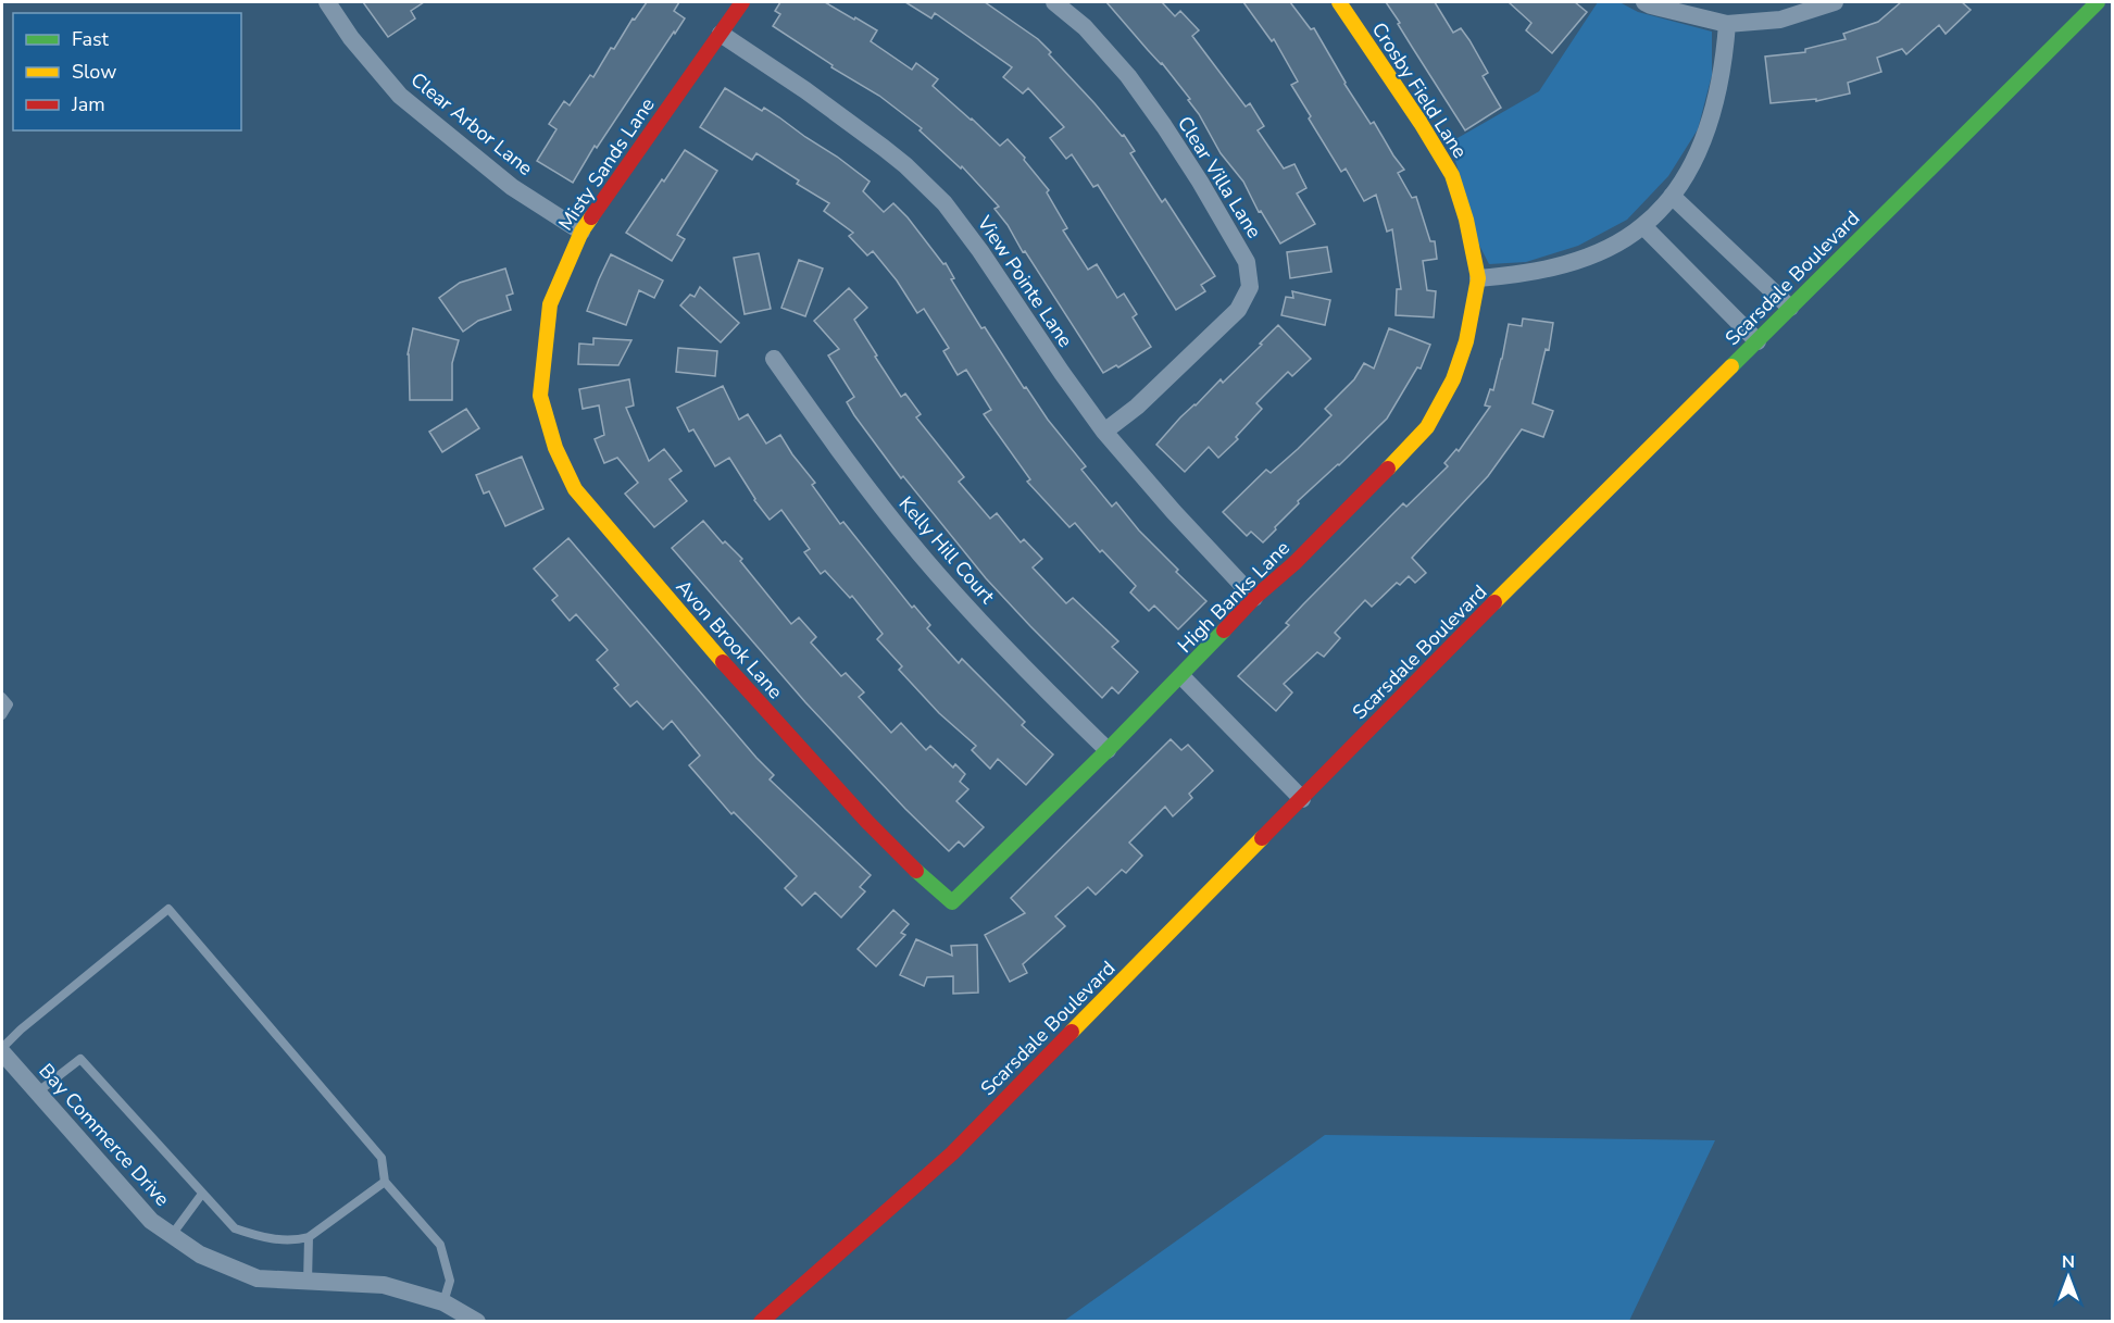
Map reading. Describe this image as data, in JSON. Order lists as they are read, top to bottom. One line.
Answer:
{"streets":{"street":["Crosby Field Lane","Clear Arbor Lane","Misty Sands Lane","Clear Villa Lane","Scarsdale Boulevard","View Pointe Lane","Kelly Hill Court","High Banks Lane","Avon Brook Lane","Bay Commerce Drive"]},"crossings":[["Crosby Field Lane","High Banks Lane"],["Clear Arbor Lane","Misty Sands Lane"],["Misty Sands Lane","View Pointe Lane"],["Misty Sands Lane","Avon Brook Lane"],["Clear Villa Lane","View Pointe Lane"],["View Pointe Lane","High Banks Lane"],["Kelly Hill Court","High Banks Lane"],["High Banks Lane","Avon Brook Lane"]],"legend":["Fast","Slow","Jam"],"north":"top"}
